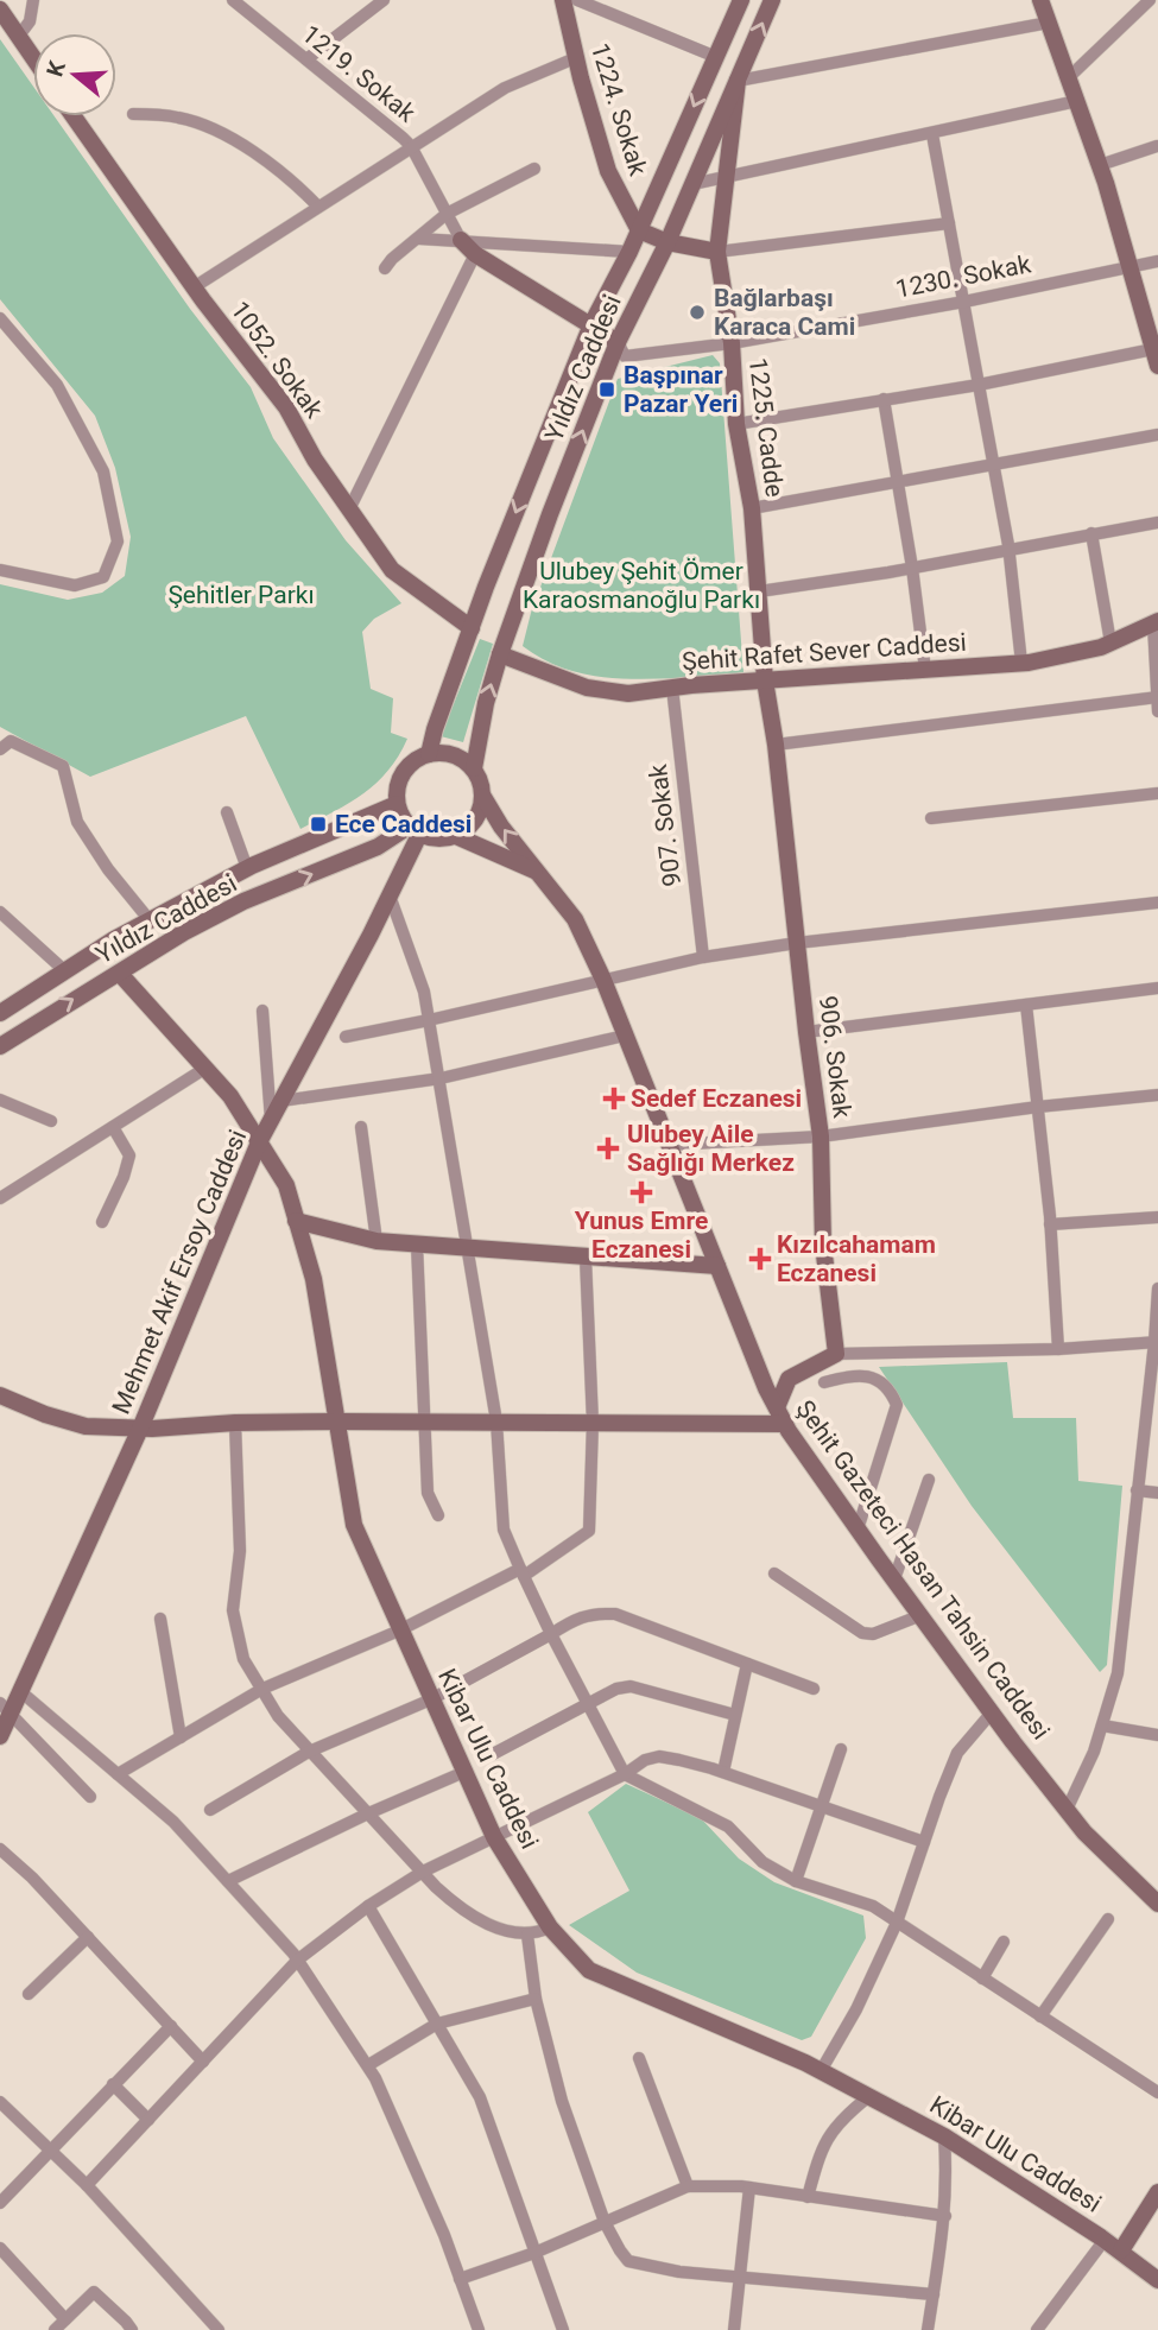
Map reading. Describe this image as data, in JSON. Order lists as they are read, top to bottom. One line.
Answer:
{"streets":{"street":["1219. Sokak","1224. Sokak","1230. Sokak","1052. Sokak","Yıldız Caddesi","1225. Cadde","Şehit Rafet Sever Caddesi","907. Sokak","906. Sokak","Mehmet Akif Ersoy Caddesi","Şehit Gazeteci Hasan Tahsin Caddesi","Kibar Ulu Caddesi"]},"crossings":[["1224. Sokak","Yıldız Caddesi"],["1230. Sokak","Yıldız Caddesi"],["1230. Sokak","1225. Cadde"],["1052. Sokak","Yıldız Caddesi"],["Yıldız Caddesi","1225. Cadde"],["Yıldız Caddesi","Şehit Rafet Sever Caddesi"],["Yıldız Caddesi","Mehmet Akif Ersoy Caddesi"],["Yıldız Caddesi","Şehit Gazeteci Hasan Tahsin Caddesi"],["Yıldız Caddesi","Kibar Ulu Caddesi"],["1225. Cadde","Şehit Rafet Sever Caddesi"],["1225. Cadde","906. Sokak"],["Şehit Rafet Sever Caddesi","907. Sokak"],["Şehit Rafet Sever Caddesi","906. Sokak"],["Mehmet Akif Ersoy Caddesi","Şehit Gazeteci Hasan Tahsin Caddesi"],["Mehmet Akif Ersoy Caddesi","Kibar Ulu Caddesi"]],"parks":["Ulubey Şehit Ömer Karaosmanoğlu Parkı","Şehitler Parkı"],"places":{"other":["Bağlarbaşı Karaca Cami"],"transit":["Başpınar Pazar Yeri","Ece Caddesi"],"health":["Sedef Eczanesi","Ulubey Aile Sağlığı Merkez","Yunus Emre Eczanesi","Kızılcahamam Eczanesi"]},"north":"left"}
